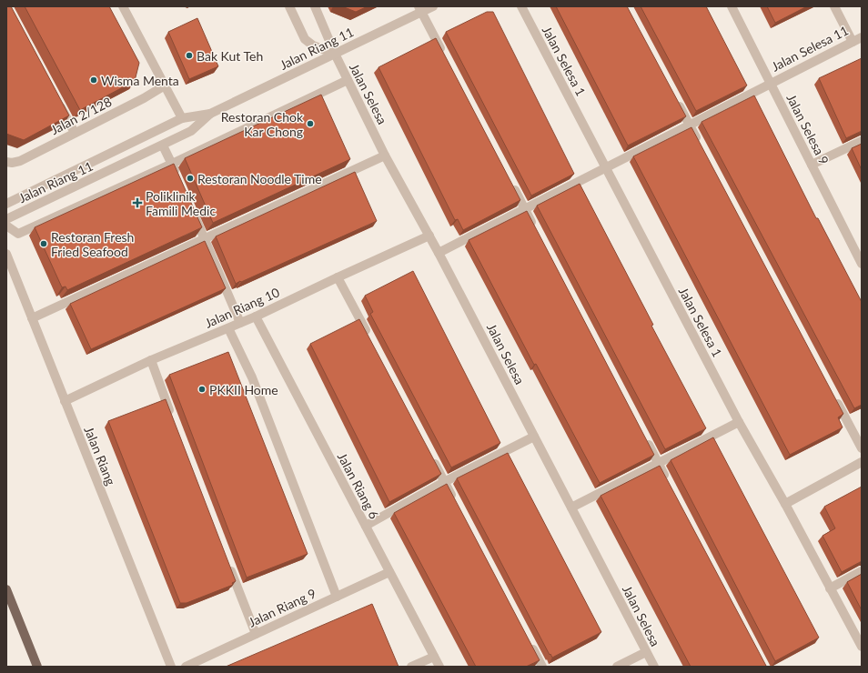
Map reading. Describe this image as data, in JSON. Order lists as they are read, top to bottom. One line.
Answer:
{"streets":{"street":["Jalan Riang 11","Jalan Selesa 11","Jalan Selesa 1","Jalan Selesa","Jalan 2/128","Jalan Selesa 9","Jalan Riang 10","Jalan Riang","Jalan Riang 6","Jalan Riang 9"]},"crossings":[["Jalan Riang 11","Jalan Selesa"],["Jalan Selesa 11","Jalan Selesa 1"],["Jalan Selesa 11","Jalan Selesa"],["Jalan Selesa 11","Jalan Selesa 9"],["Jalan Selesa","Jalan Riang 10"],["Jalan Riang 10","Jalan Riang"],["Jalan Riang 10","Jalan Riang 6"],["Jalan Riang 6","Jalan Riang 9"]],"places":{"other":["Bak Kut Teh","Wisma Menta","Restoran Chok Kar Chong","Restoran Noodle Time","Restoran Fresh Fried Seafood","PKKII Home"],"health":["Poliklinik Famili Medic"]}}
